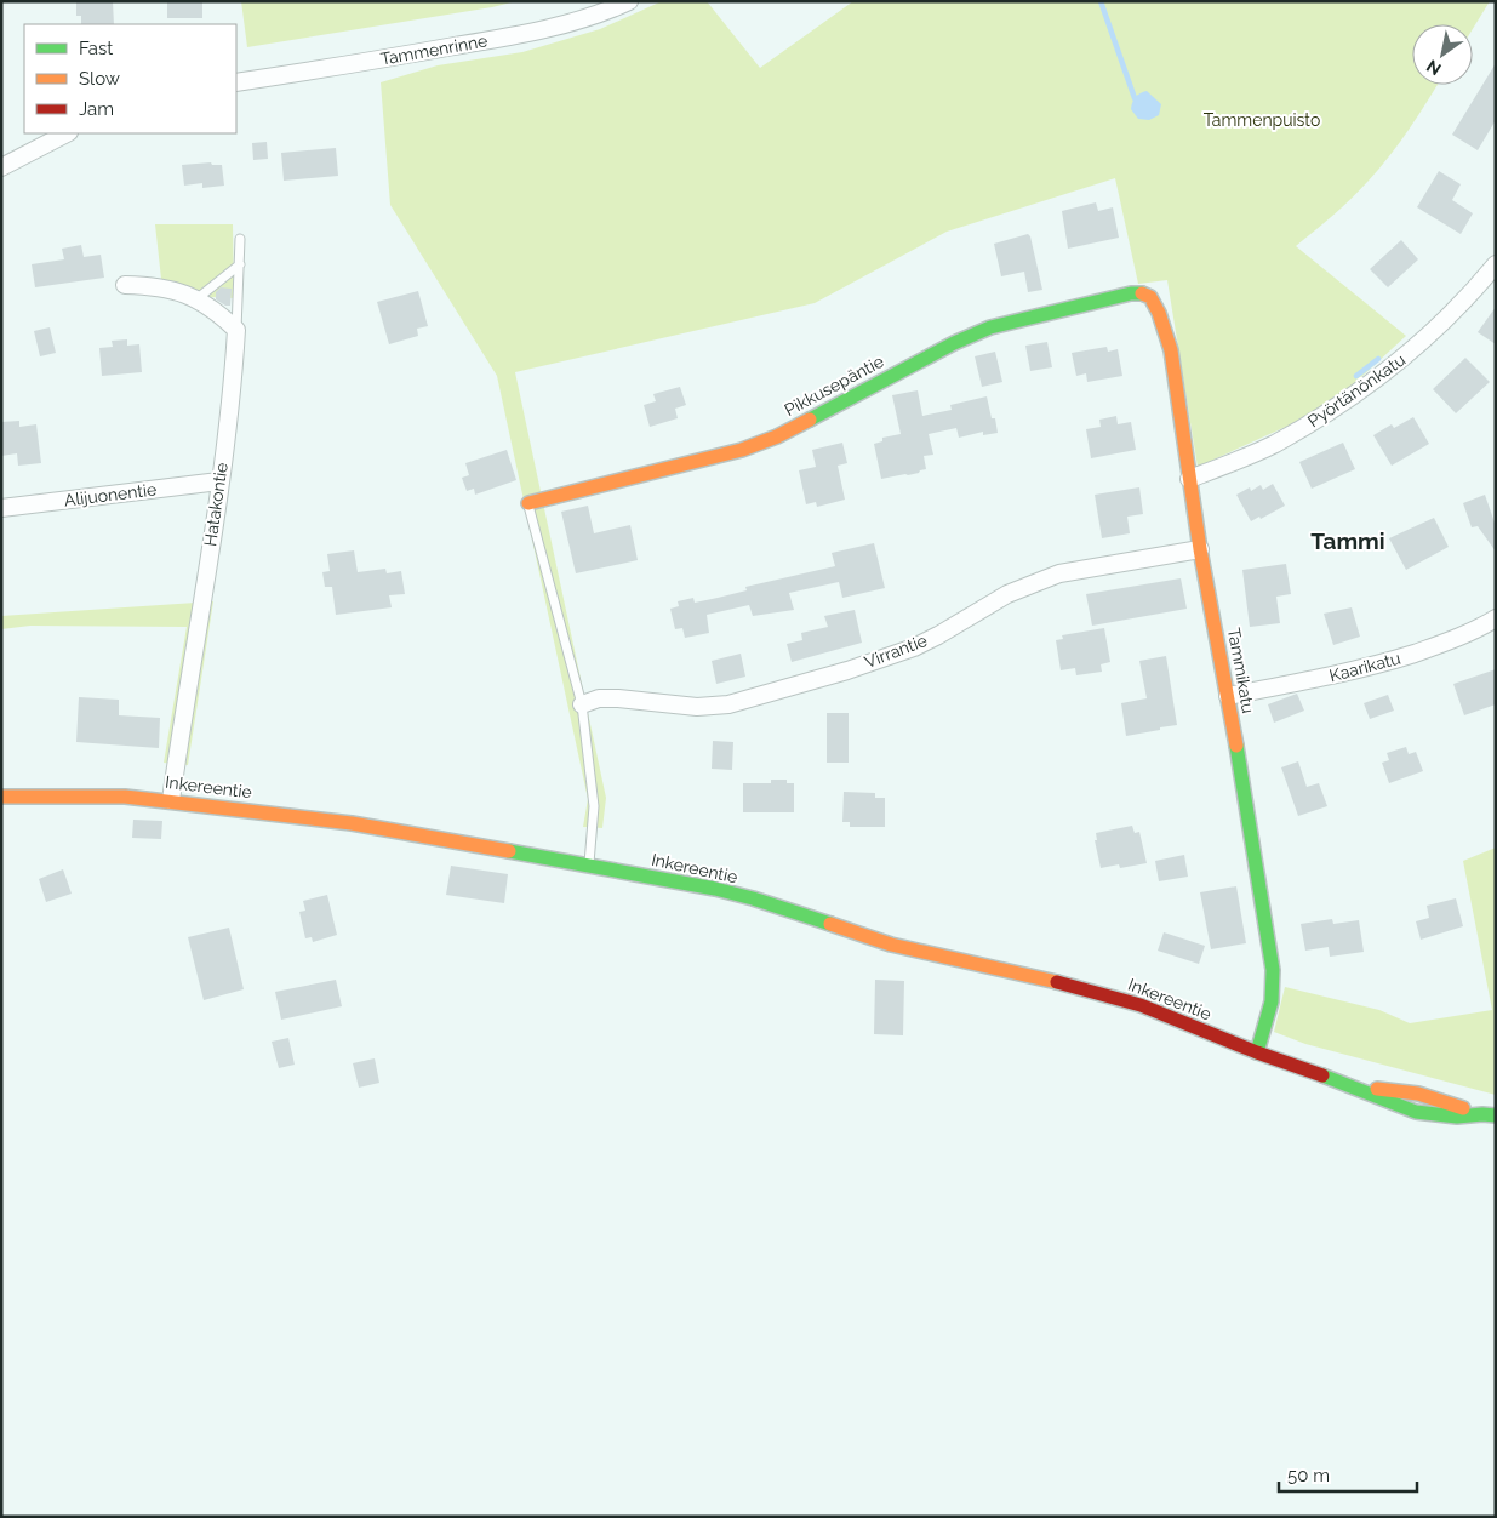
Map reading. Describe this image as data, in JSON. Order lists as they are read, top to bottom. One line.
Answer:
{"streets":{"street":["Tammenrinne","Pikkusepäntie","Pyörtänönkatu","Alijuonentie","Hatakontie","Virrantie","Kaarikatu","Tammikatu","Inkereentie"]},"crossings":[["Pikkusepäntie","Tammikatu"],["Pyörtänönkatu","Tammikatu"],["Alijuonentie","Hatakontie"],["Hatakontie","Inkereentie"],["Virrantie","Tammikatu"],["Kaarikatu","Tammikatu"],["Tammikatu","Inkereentie"]],"districts":["Tammi"],"parks":["Tammenpuisto"],"legend":["Fast","Slow","Jam"],"scale_bar":"50 m","north":"bottom left"}
